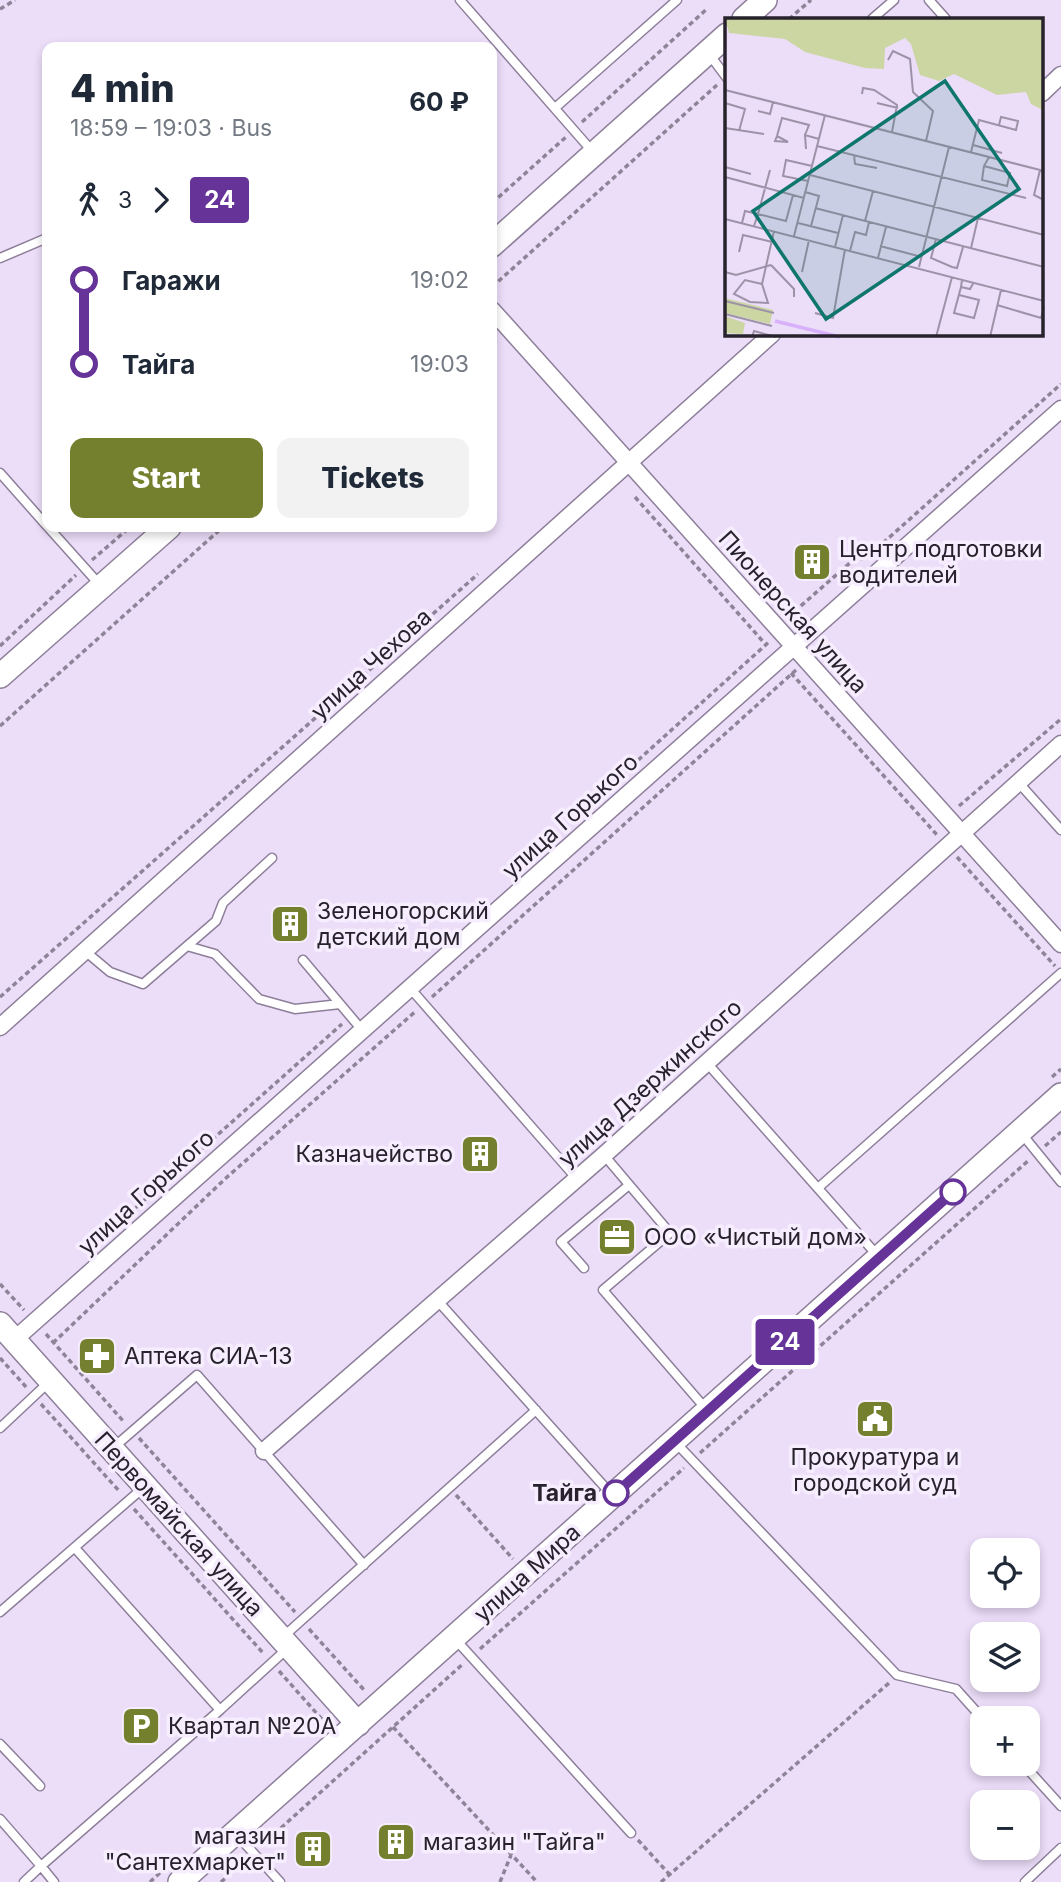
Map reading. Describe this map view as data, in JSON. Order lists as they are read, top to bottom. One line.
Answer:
{"streets":{"street":["Пионерская улица","улица Чехова","улица Горького","улица Дзержинского","Первомайская улица","улица Мира"]},"crossings":[["Пионерская улица","улица Чехова"],["Пионерская улица","улица Горького"],["Пионерская улица","улица Дзержинского"],["улица Горького","Первомайская улица"],["Первомайская улица","улица Мира"]],"places":{"building":["Центр подготовки водителей","Зеленогорский детский дом","Казначейство","магазин \"Тайга\"","магазин \"Сантехмаркет\""],"office":["ООО «Чистый дом»"],"pharmacy":["Аптека СИА-13"],"public building":["Прокуратура и городской суд"],"other":["Тайга"],"parking":["Квартал №20А"]},"lines":["bus line 24"],"page":{"on_map":"24","heading":["4 min","18:59 – 19:03 · Bus","60 ₽"],"legs":["3","24"],"list":[{"name":"Гаражи","value":"19:02"},{"name":"Тайга","value":"19:03"}],"buttons":["Start","Tickets"],"map_buttons":["+","−"]}}
